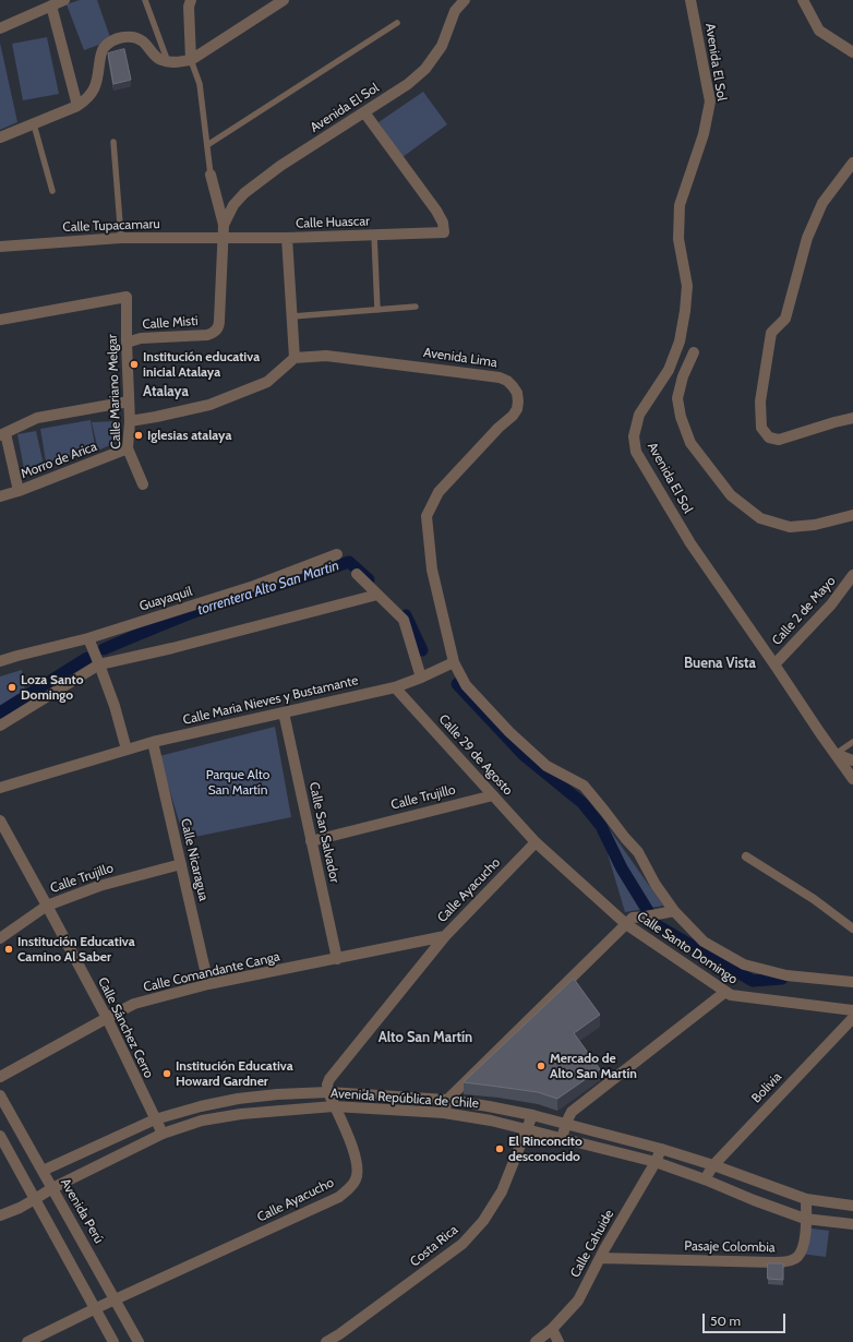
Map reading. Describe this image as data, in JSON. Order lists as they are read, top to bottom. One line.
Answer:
{"streets":{"street":["Avenida El Sol","Calle Huascar","Calle Tupacamaru","Calle Misti","Avenida Lima","Calle Mariano Melgar","Morro de Arica","Guayaquil","Calle 2 de Mayo","Calle Maria Nieves y Bustamante","Calle 29 de Agosto","Calle Trujillo","Calle San Salvador","Calle Nicaragua","Calle Ayacucho","Calle Santo Domingo","Calle Comandante Canga","Calle Sánchez Cerro","Bolivia","Avenida República de Chile","Avenida Perú","Calle Cahuide","Costa Rica","Pasaje Colombia"]},"crossings":[["Avenida El Sol","Calle Huascar"],["Avenida El Sol","Calle 2 de Mayo"],["Calle Huascar","Calle Tupacamaru"],["Calle Huascar","Calle Misti"],["Calle Tupacamaru","Calle Misti"],["Calle Misti","Calle Mariano Melgar"],["Avenida Lima","Calle Maria Nieves y Bustamante"],["Calle Mariano Melgar","Morro de Arica"],["Calle Maria Nieves y Bustamante","Calle 29 de Agosto"],["Calle Maria Nieves y Bustamante","Calle San Salvador"],["Calle Maria Nieves y Bustamante","Calle Nicaragua"],["Calle 29 de Agosto","Calle Trujillo"],["Calle 29 de Agosto","Calle Ayacucho"],["Calle 29 de Agosto","Calle Santo Domingo"],["Calle Trujillo","Calle San Salvador"],["Calle Trujillo","Calle Nicaragua"],["Calle Trujillo","Calle Sánchez Cerro"],["Calle San Salvador","Calle Comandante Canga"],["Calle Nicaragua","Calle Comandante Canga"],["Calle Ayacucho","Calle Santo Domingo"],["Calle Ayacucho","Calle Comandante Canga"],["Calle Ayacucho","Avenida República de Chile"],["Calle Ayacucho","Avenida Perú"],["Calle Comandante Canga","Calle Sánchez Cerro"],["Calle Sánchez Cerro","Avenida República de Chile"],["Bolivia","Avenida República de Chile"],["Avenida República de Chile","Avenida Perú"],["Avenida República de Chile","Calle Cahuide"],["Avenida República de Chile","Costa Rica"],["Avenida República de Chile","Pasaje Colombia"],["Calle Cahuide","Pasaje Colombia"]],"districts":["Atalaya","Buena Vista","Alto San Martín"],"water":["torrentera Alto San Martin"],"parks":["Parque Alto San Martín"],"places":["Institución educativa inicial Atalaya","Iglesias atalaya","Loza Santo Domingo","Institución Educativa Camino Al Saber","Mercado de Alto San Martín","Institución Educativa Howard Gardner","El Rinconcito desconocido"],"scale_bar":"50 m"}
